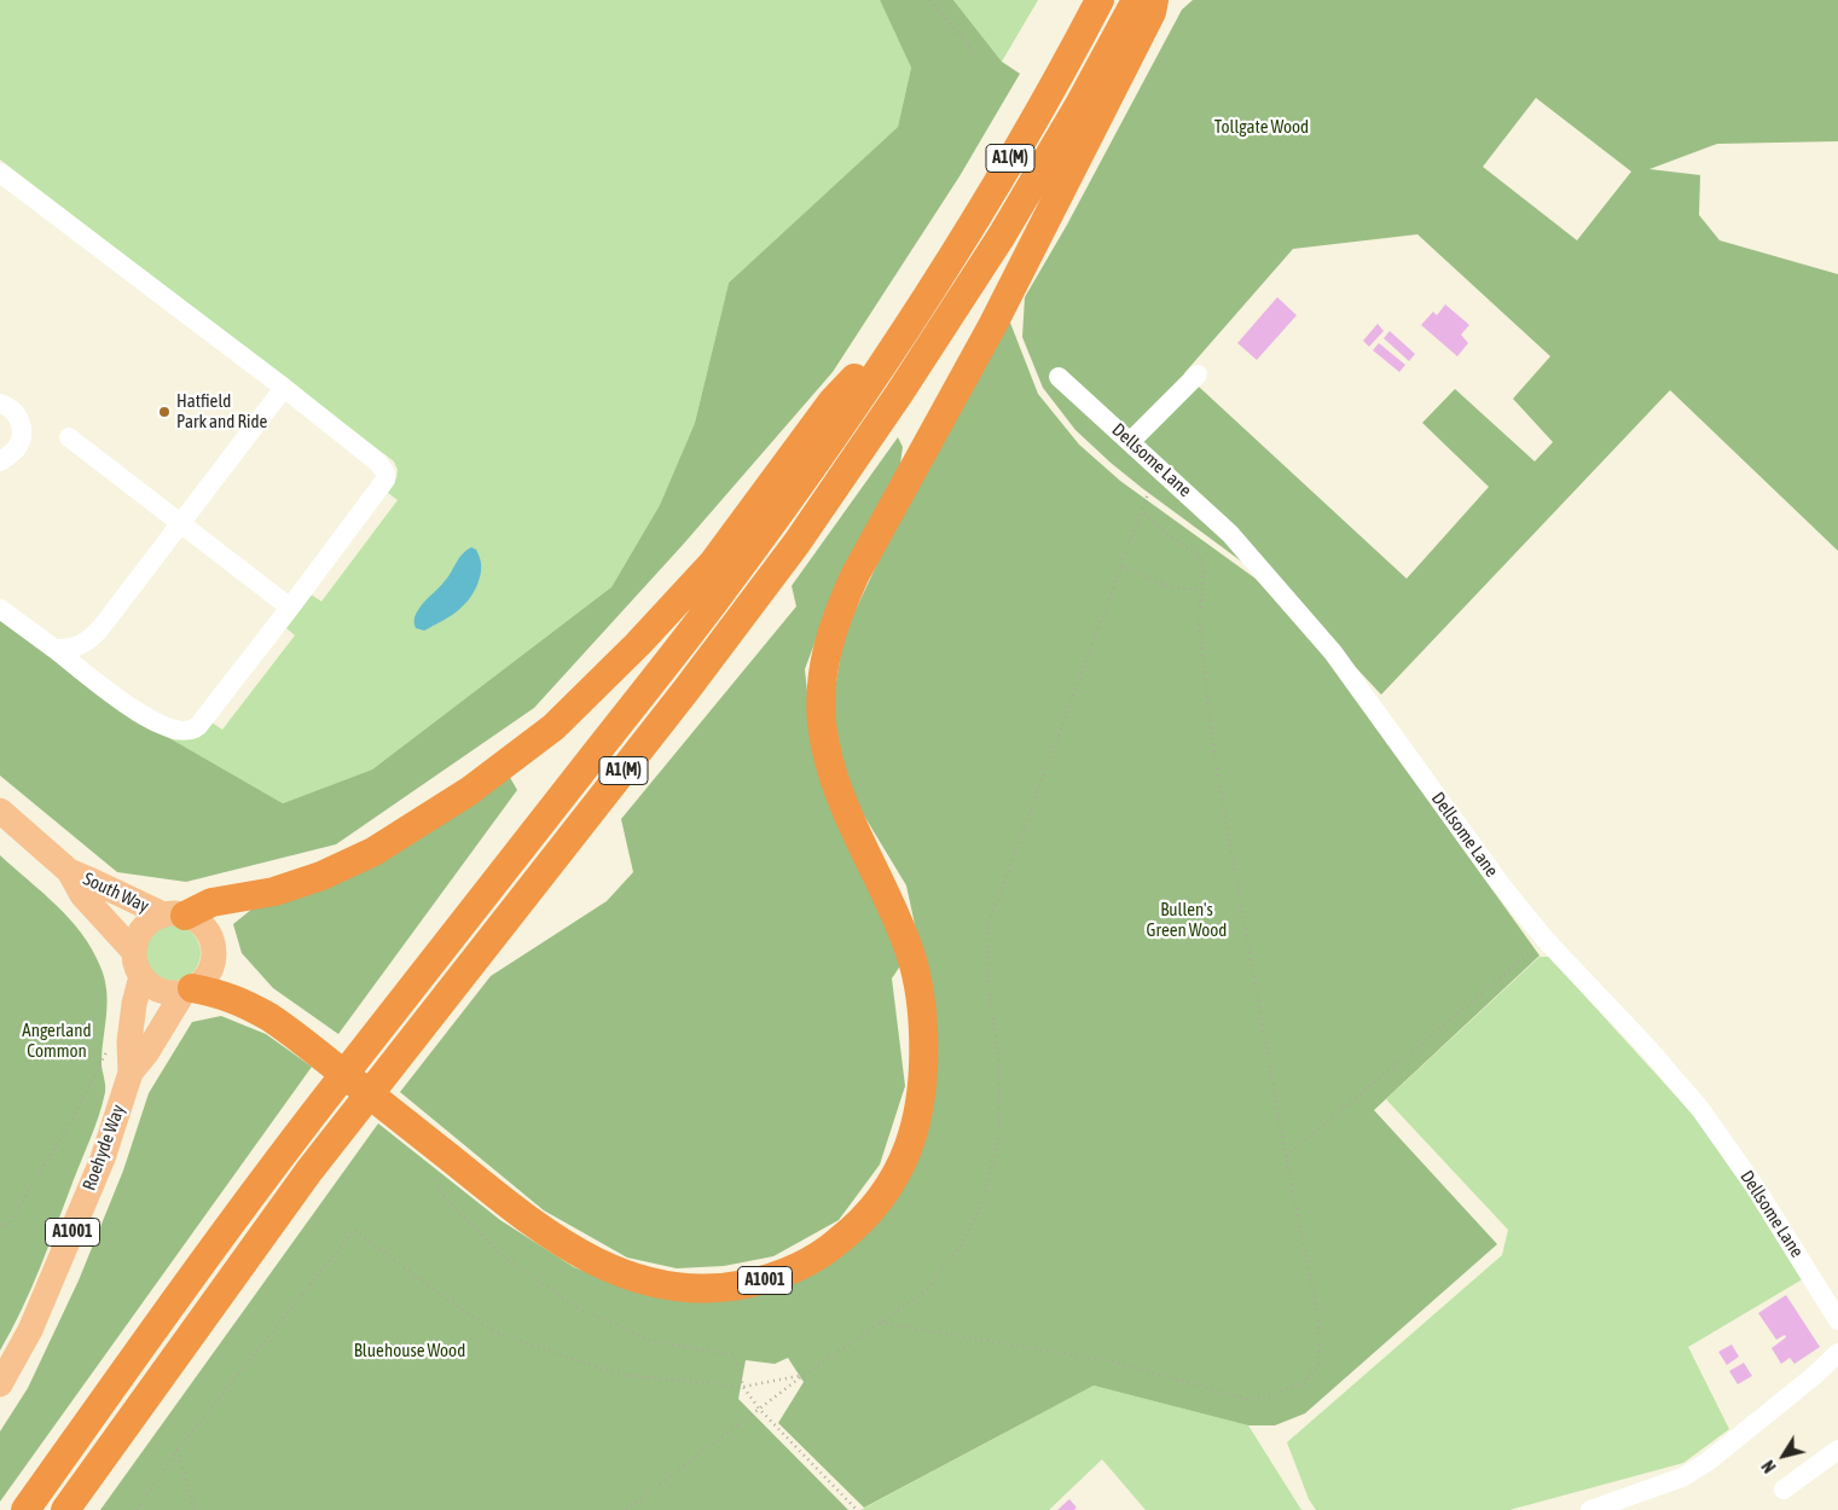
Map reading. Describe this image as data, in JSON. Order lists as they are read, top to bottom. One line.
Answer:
{"streets":{"highway":["A1(M)","A1001"],"main road":["South Way","Roehyde Way"],"street":["Dellsome Lane"]},"crossings":[["A1(M)","South Way"],["A1(M)","Roehyde Way"],["A1(M)","A1001"],["South Way","Roehyde Way"],["South Way","A1001"],["Roehyde Way","A1001"]],"parks":["Tollgate Wood","Bullen's Green Wood","Angerland Common","Bluehouse Wood"],"places":["Hatfield Park and Ride"],"north":"bottom left"}
